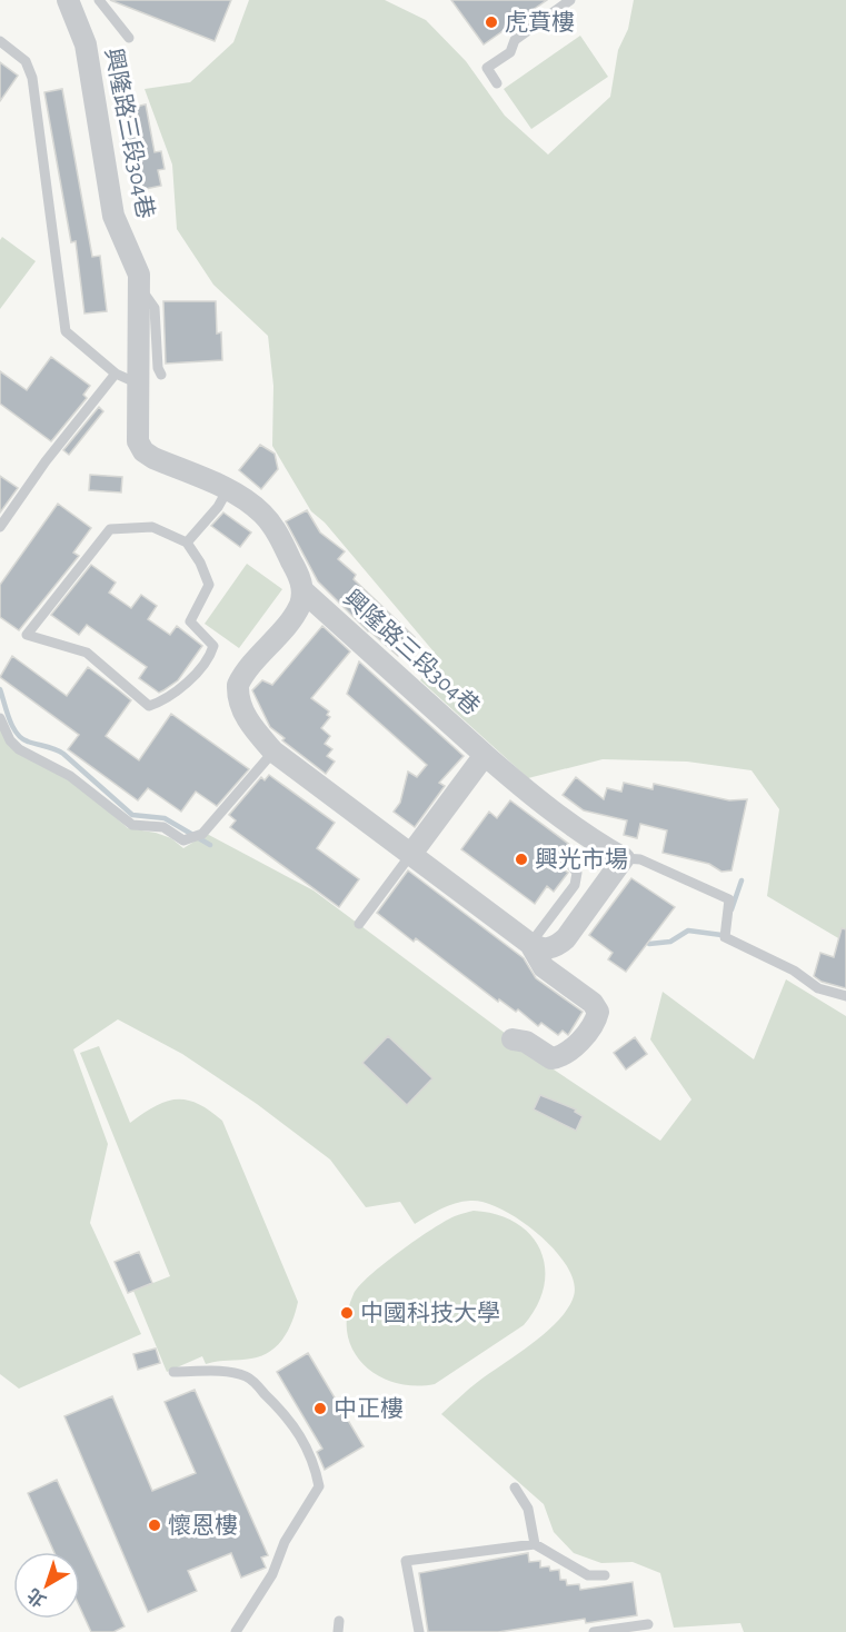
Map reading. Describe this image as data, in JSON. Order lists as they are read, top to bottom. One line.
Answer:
{"streets":{"street":["興隆路三段304巷"]},"places":["虎賁樓","興光市場","中國科技大學","中正樓","懷恩樓"],"north":"bottom left"}
